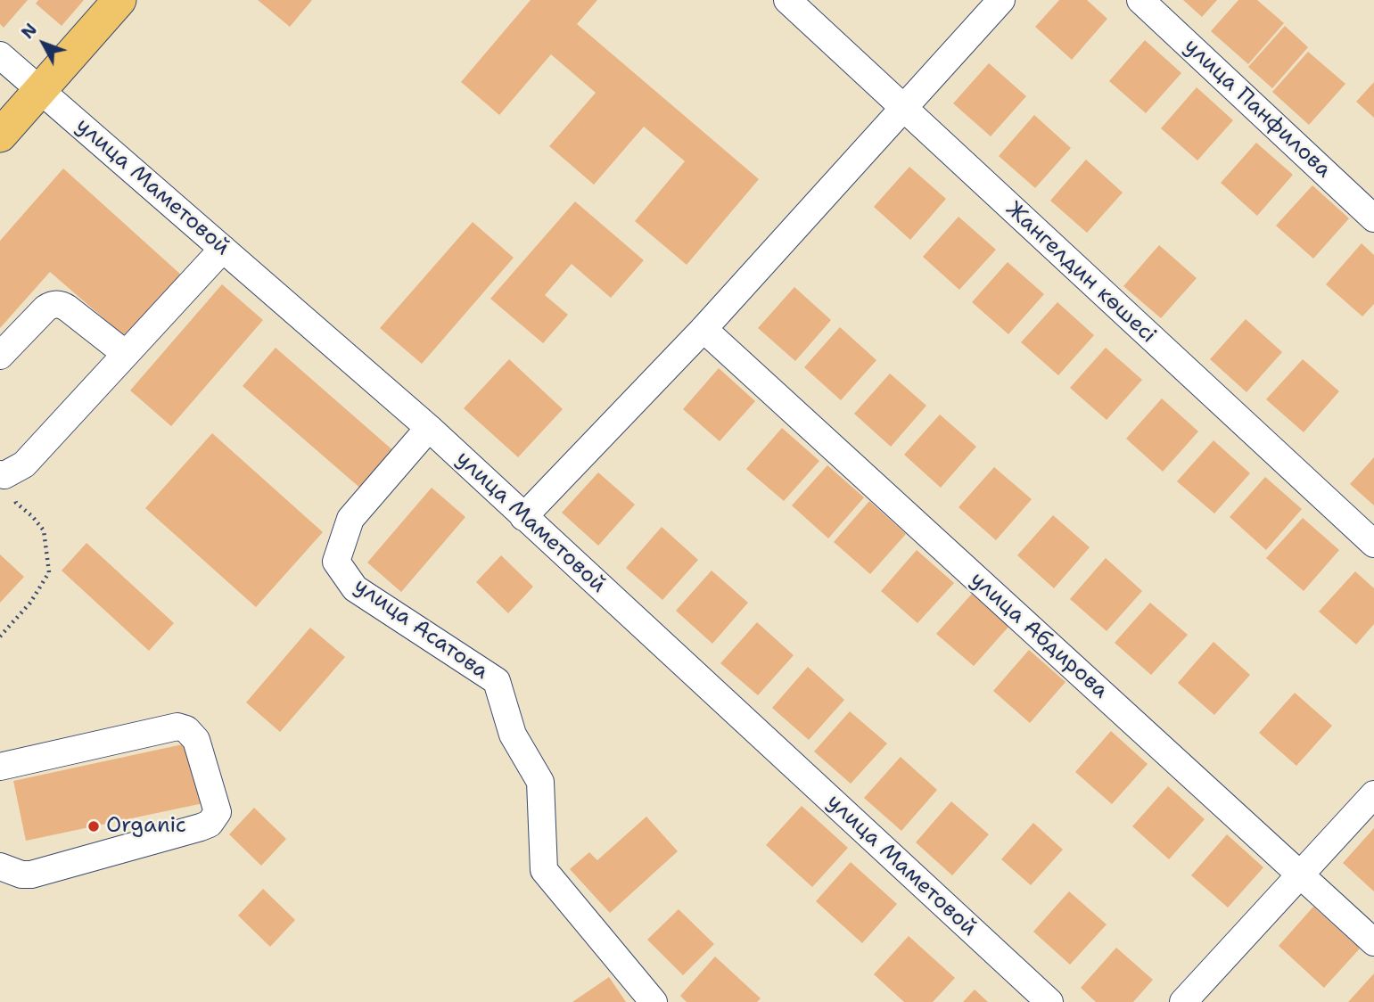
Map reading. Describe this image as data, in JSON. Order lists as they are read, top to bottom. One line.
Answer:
{"streets":{"street":["улица Панфилова","улица Маметовой","Жангелдин көшесі","улица Асатова","улица Абдирова"]},"crossings":[["улица Маметовой","улица Асатова"]],"places":["Organic"],"north":"top left"}
